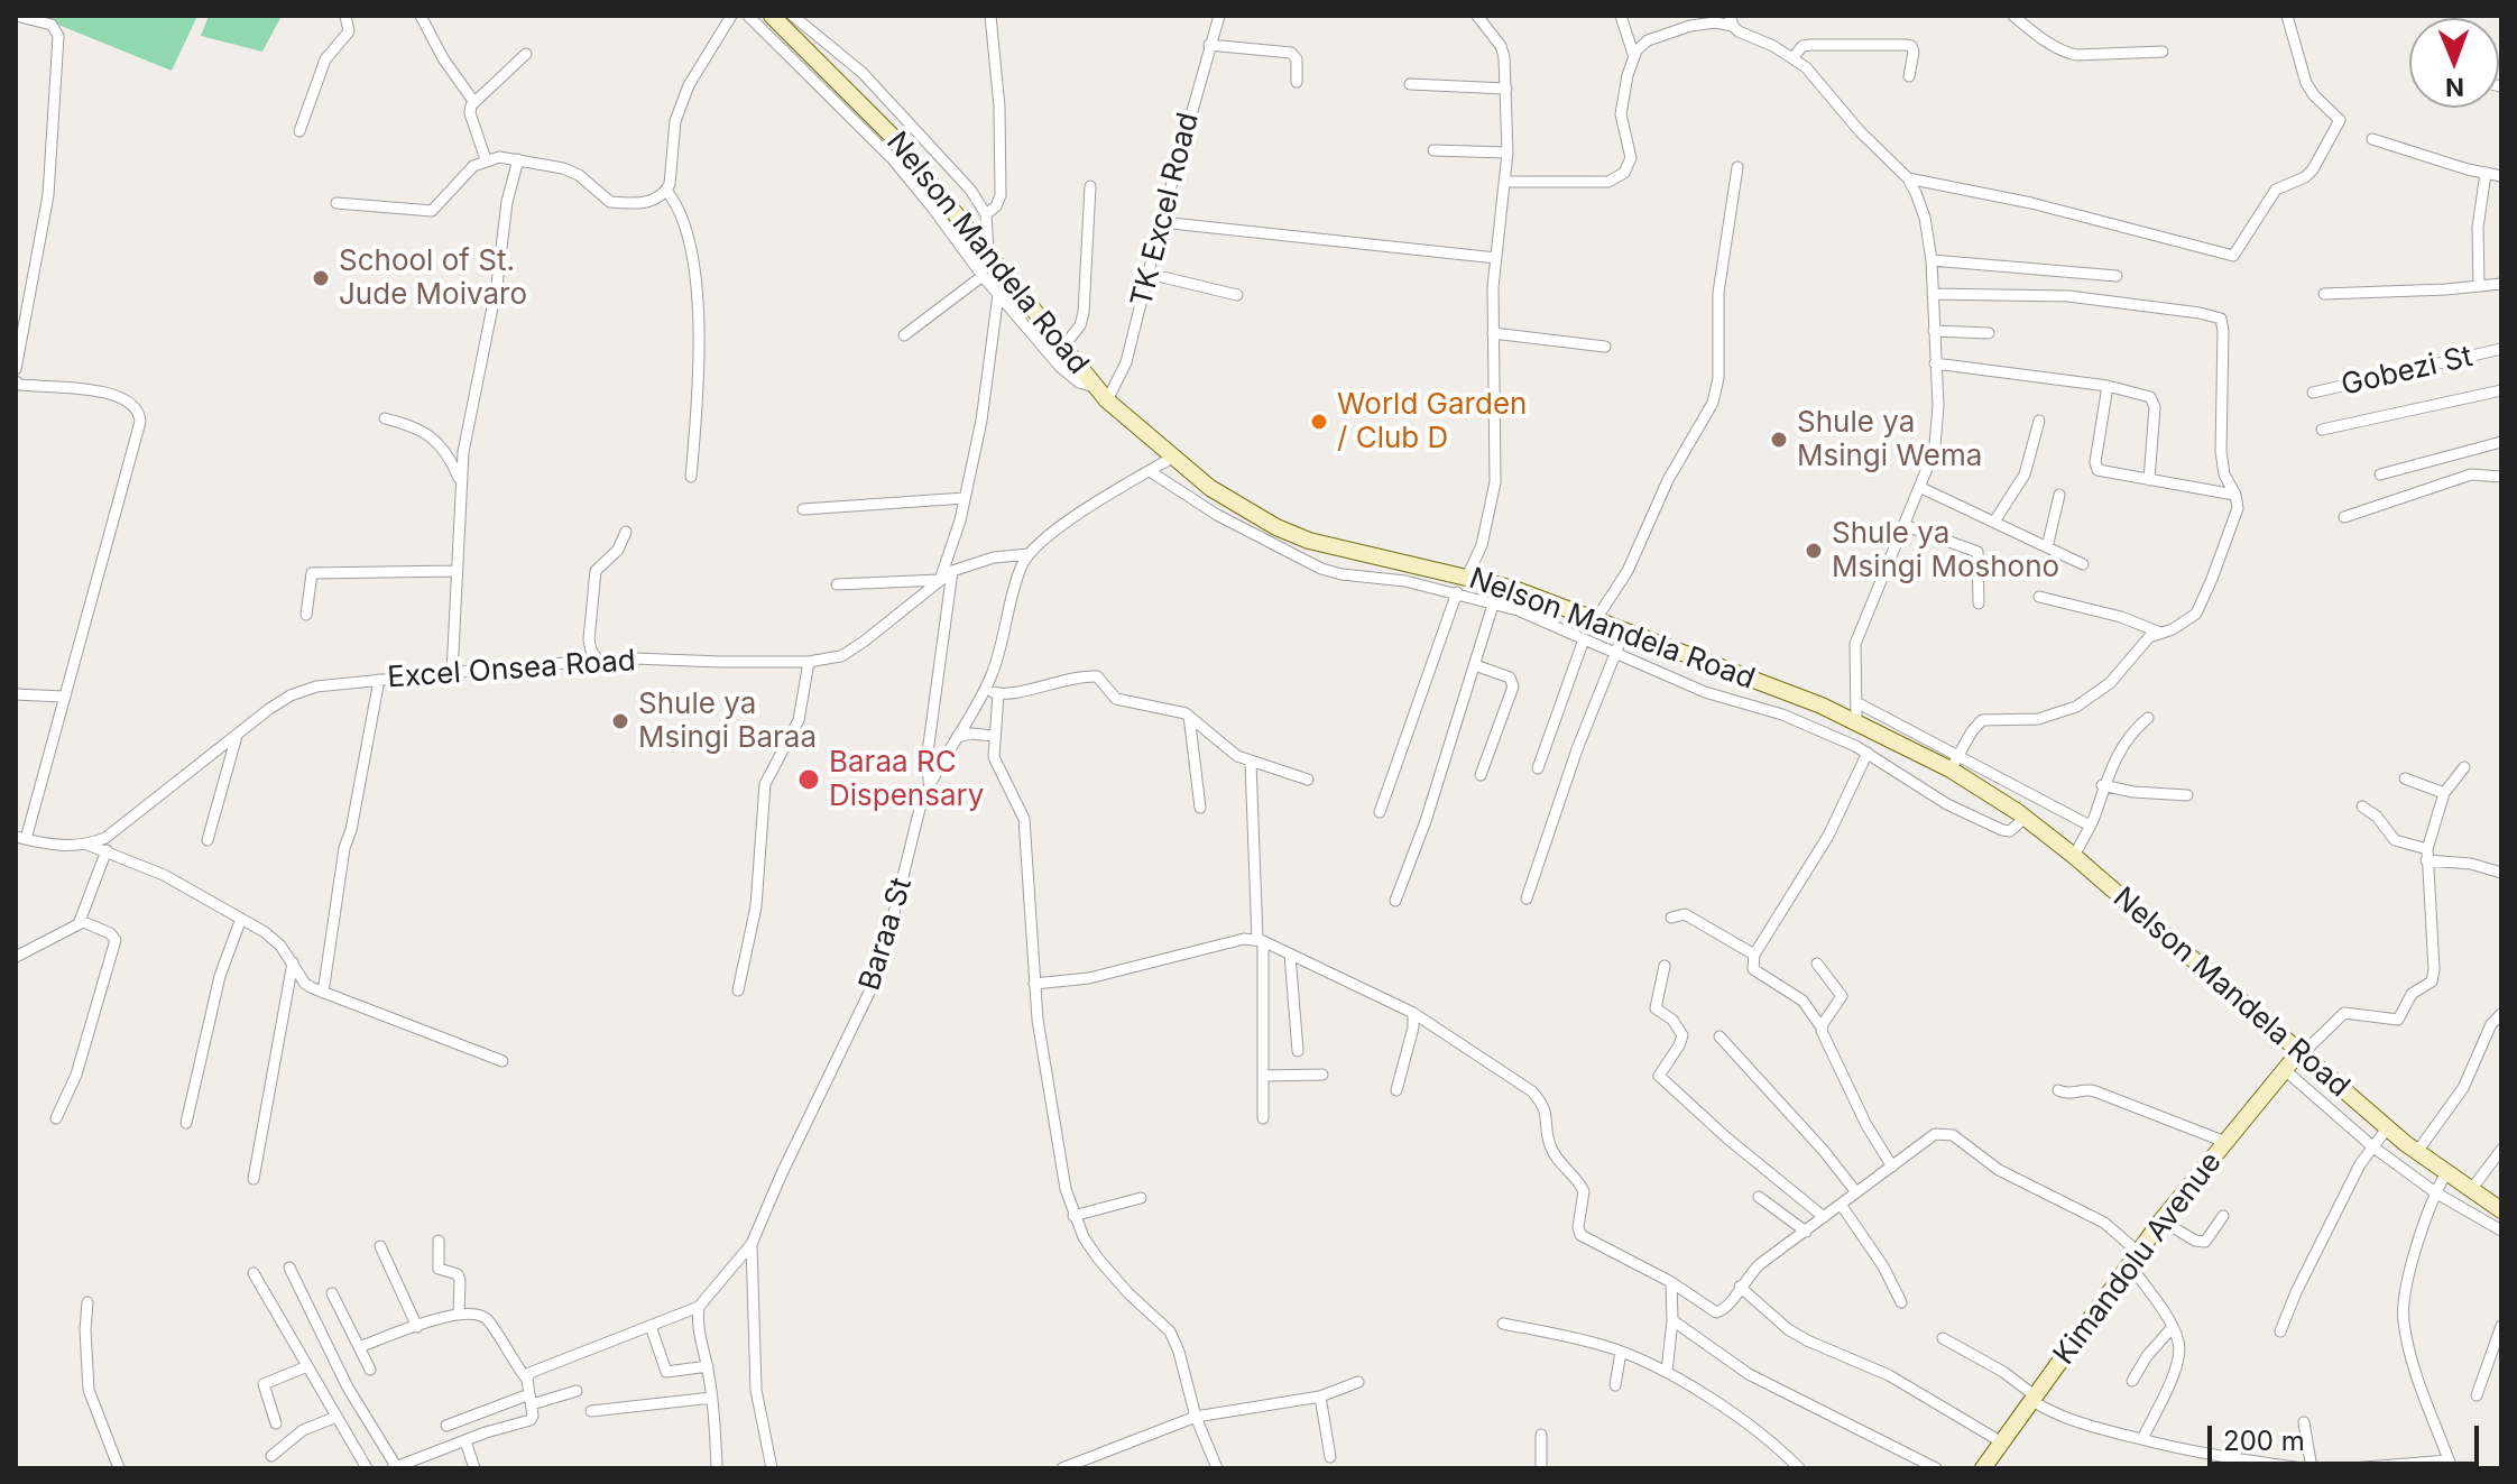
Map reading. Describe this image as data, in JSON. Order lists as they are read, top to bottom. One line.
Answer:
{"streets":{"main road":["Nelson Mandela Road","Kimandolu Avenue"],"street":["TK Excel Road","Gobezi St","Excel Onsea Road","Baraa St"]},"crossings":[["TK Excel Road","Nelson Mandela Road"],["Nelson Mandela Road","Kimandolu Avenue"],["Excel Onsea Road","Baraa St"]],"places":["School of St. Jude Moivaro","World Garden / Club D","Shule ya Msingi Wema","Shule ya Msingi Moshono","Shule ya Msingi Baraa","Baraa RC Dispensary"],"scale_bar":"200 m","north":"bottom"}
